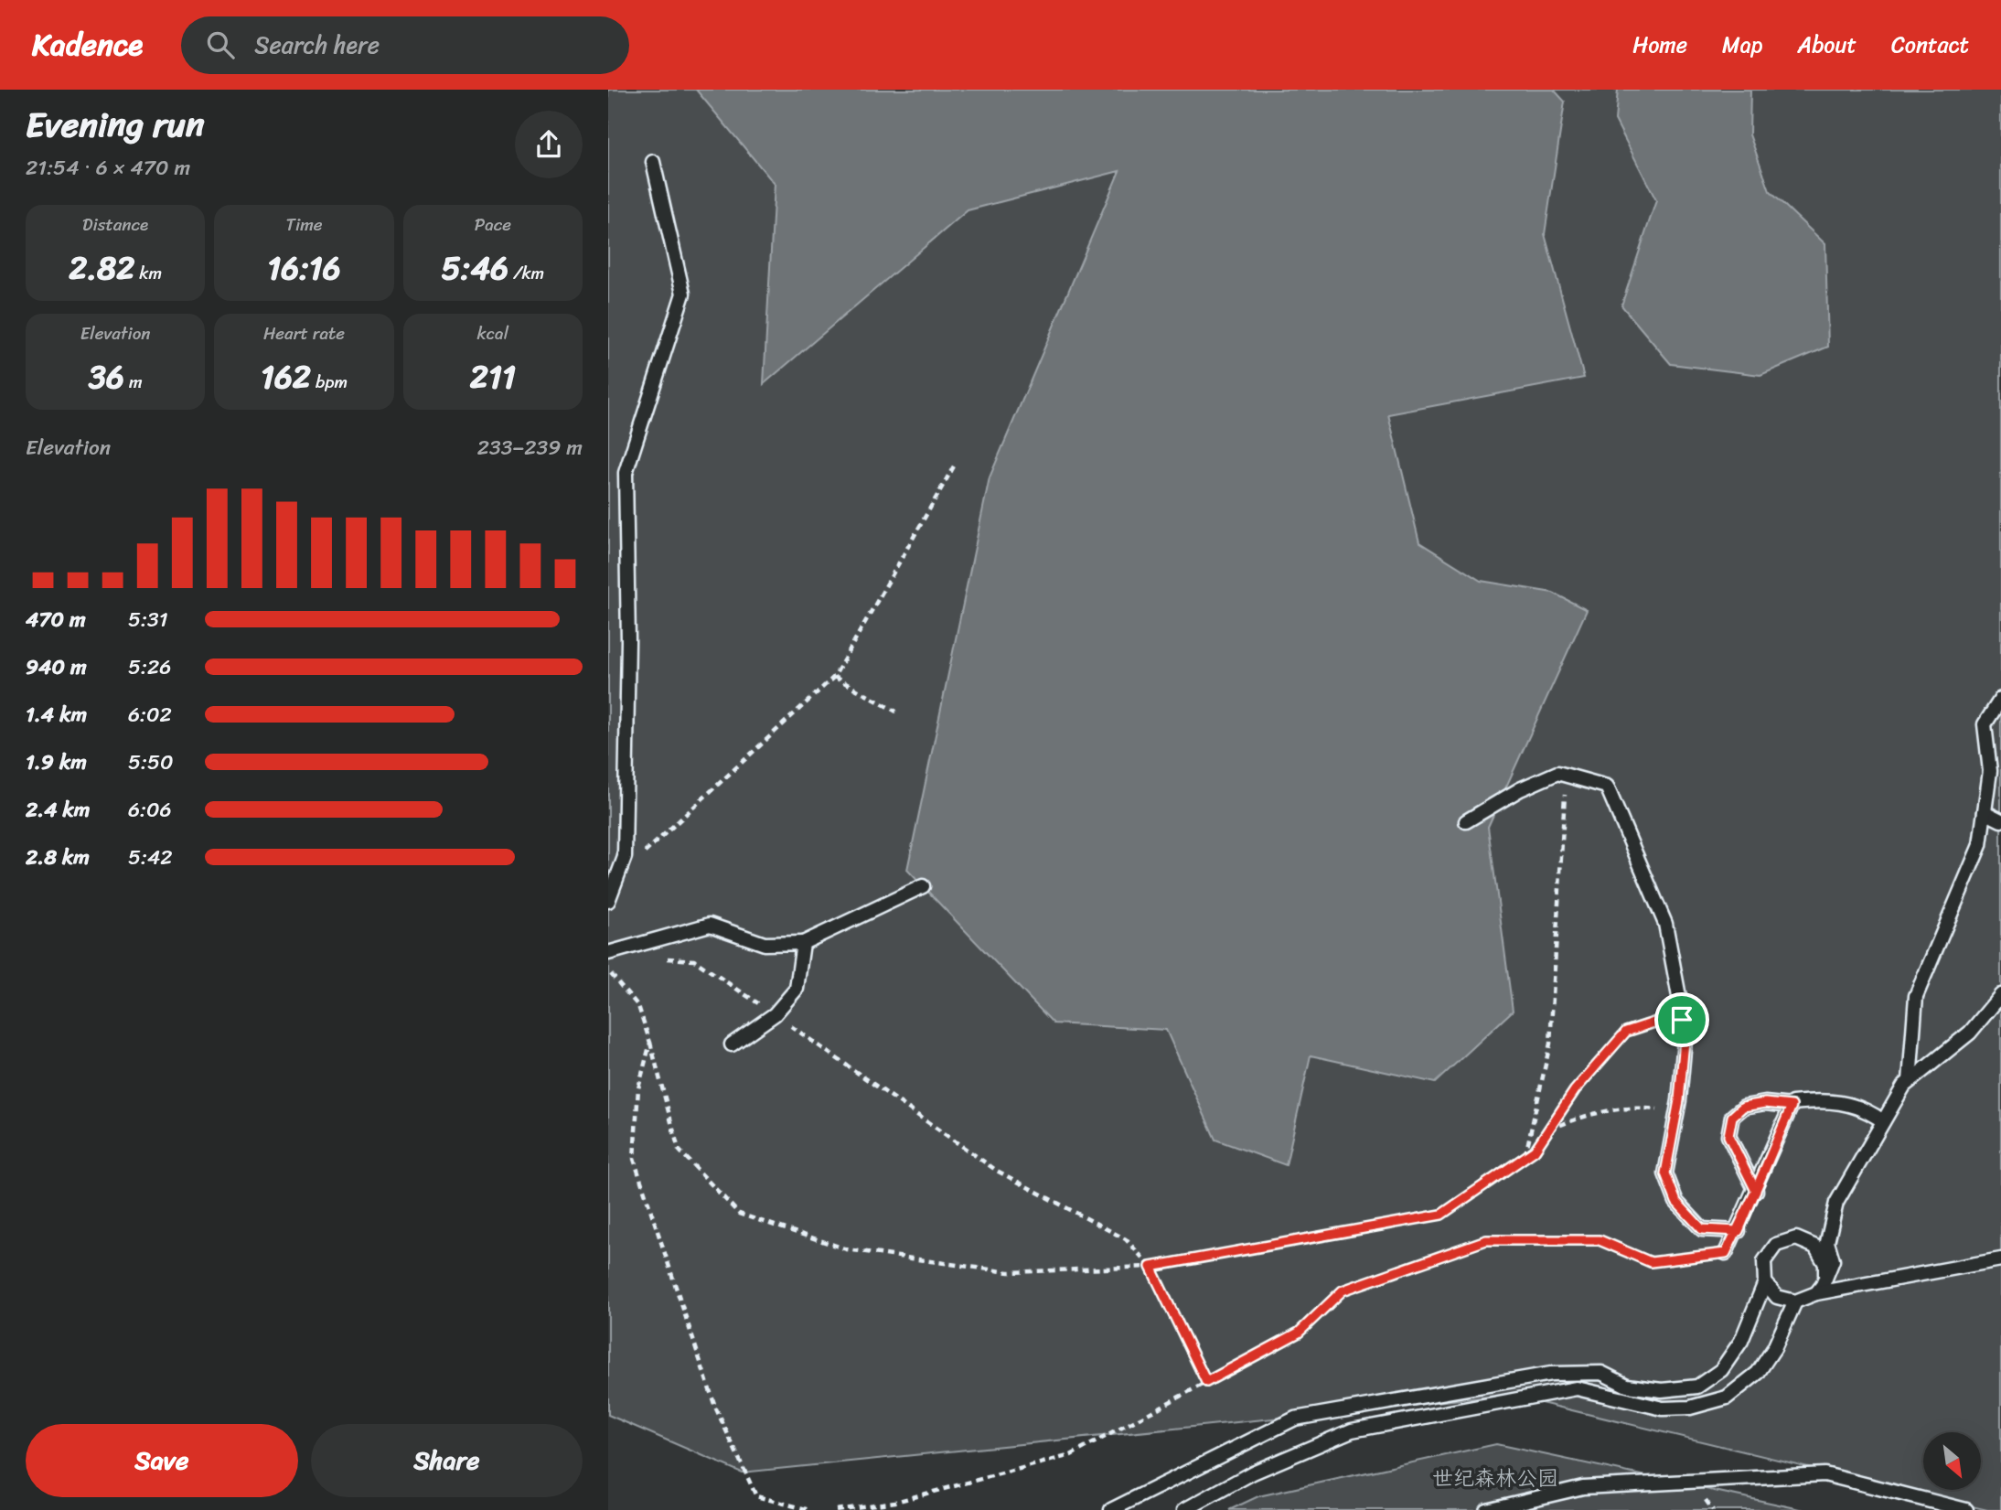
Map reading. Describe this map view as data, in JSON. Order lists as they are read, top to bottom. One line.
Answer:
{"parks":["世纪森林公园"],"north":"bottom right","page":{"header":"Kadence","search":"Search here","nav":["Home","Map","About","Contact"],"heading":["Evening run","21:54 · 6 × 470 m"],"stats":[["Distance","2.82 km"],["Time","16:16"],["Pace","5:46 /km"],["Elevation","36 m"],["Heart rate","162 bpm"],["kcal","211"]],"chart":["Elevation","233–239 m"],"list":[{"name":"470 m","note":"5:31"},{"name":"940 m","note":"5:26"},{"name":"1.4 km","note":"6:02"},{"name":"1.9 km","note":"5:50"},{"name":"2.4 km","note":"6:06"},{"name":"2.8 km","note":"5:42"}],"buttons":["Save","Share"]}}
